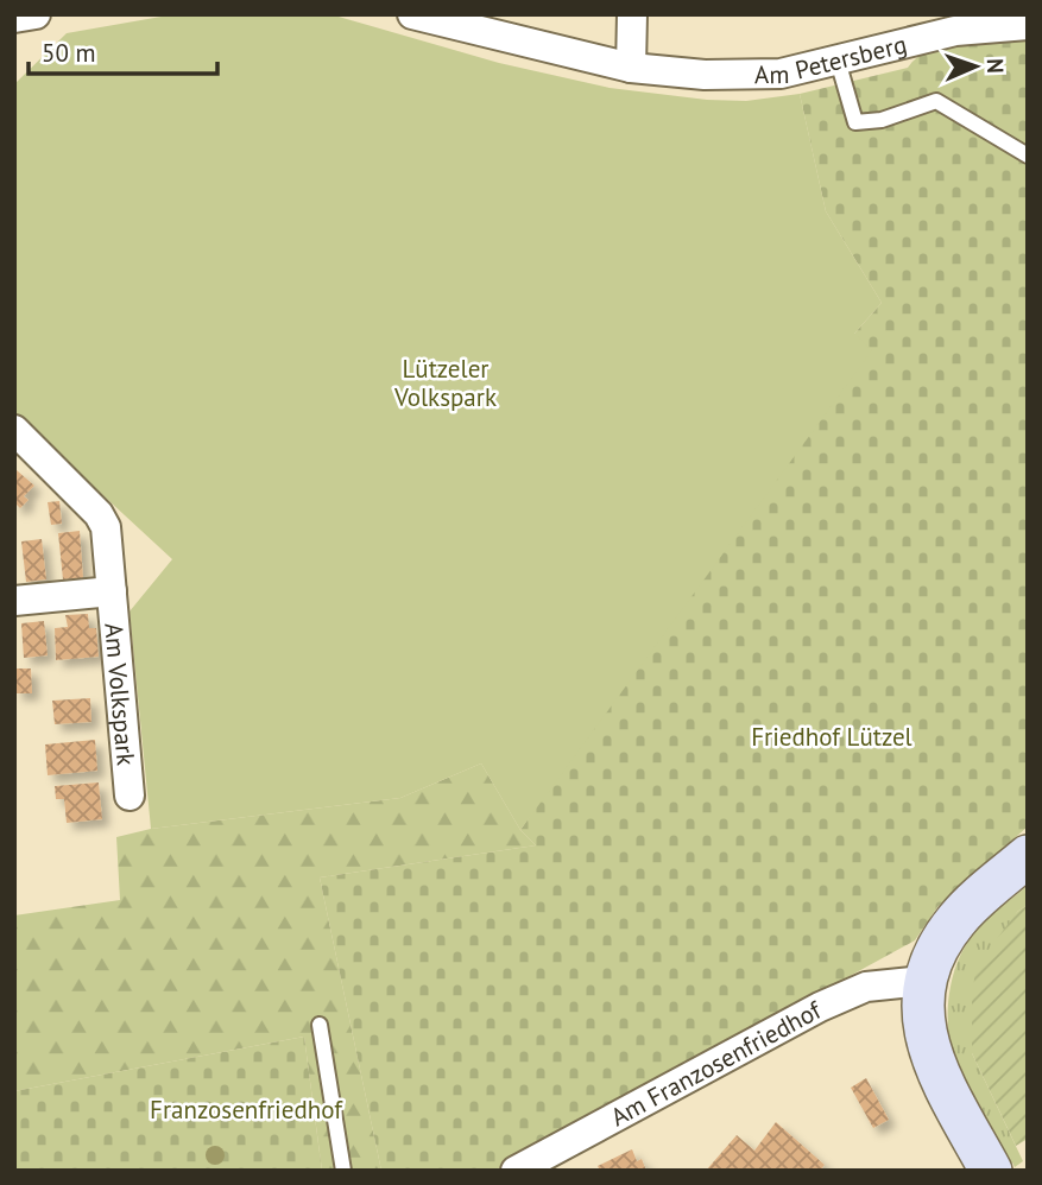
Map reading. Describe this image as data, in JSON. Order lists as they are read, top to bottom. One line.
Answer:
{"streets":{"street":["Am Petersberg","Am Volkspark","Am Franzosenfriedhof"]},"parks":["Lützeler Volkspark","Friedhof Lützel","Franzosenfriedhof"],"scale_bar":"50 m","north":"right"}
